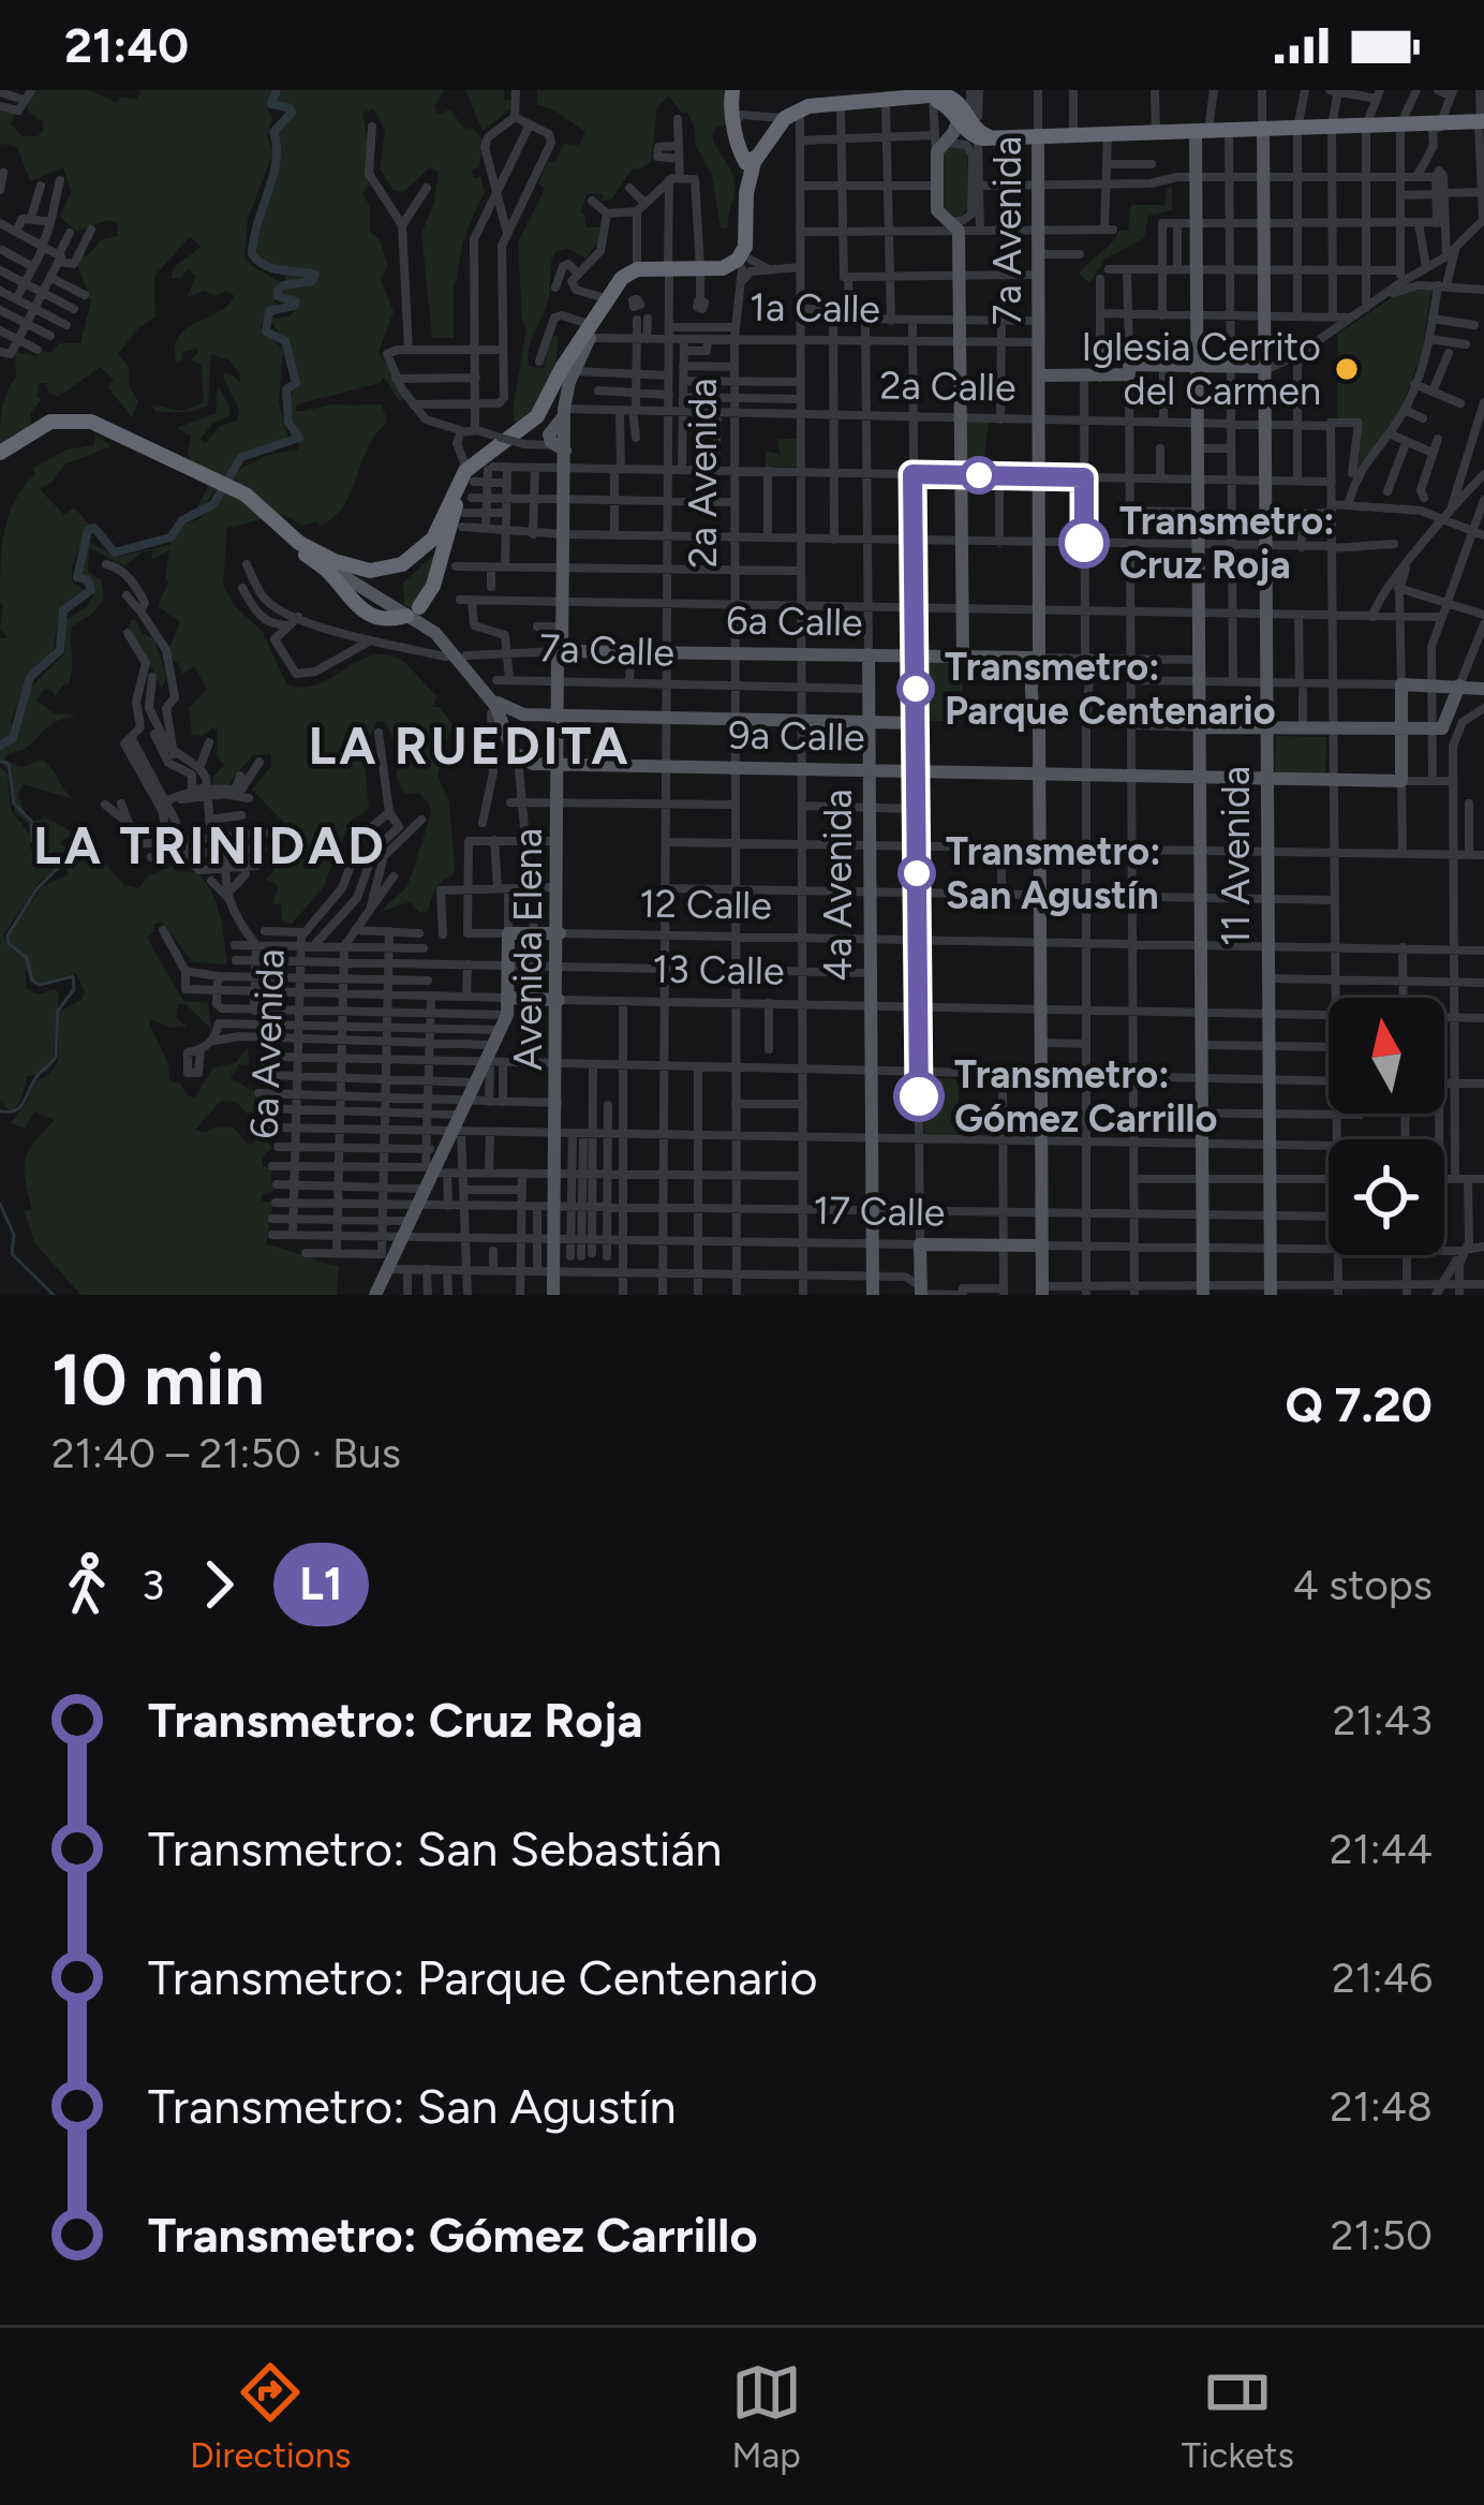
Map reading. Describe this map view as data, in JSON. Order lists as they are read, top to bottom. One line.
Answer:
{"streets":{"main road":["7a Avenida","6a Calle","9a Calle","11 Avenida","4a Avenida","12 Calle","Avenida Elena","13 Calle","17 Calle"],"street":["1a Calle","2a Calle","2a Avenida","7a Calle","6a Avenida"]},"crossings":[["7a Avenida","1a Calle"],["7a Avenida","2a Calle"],["7a Avenida","6a Calle"],["7a Avenida","9a Calle"],["7a Avenida","12 Calle"],["7a Avenida","13 Calle"],["7a Avenida","17 Calle"],["1a Calle","2a Avenida"],["1a Calle","4a Avenida"],["1a Calle","Avenida Elena"],["2a Calle","2a Avenida"],["2a Calle","11 Avenida"],["2a Calle","4a Avenida"],["2a Calle","Avenida Elena"],["2a Avenida","6a Calle"],["2a Avenida","7a Calle"],["2a Avenida","9a Calle"],["2a Avenida","12 Calle"],["2a Avenida","13 Calle"],["2a Avenida","17 Calle"],["6a Calle","4a Avenida"],["6a Calle","Avenida Elena"],["7a Calle","4a Avenida"],["7a Calle","Avenida Elena"],["9a Calle","11 Avenida"],["9a Calle","4a Avenida"],["9a Calle","Avenida Elena"],["11 Avenida","12 Calle"],["11 Avenida","13 Calle"],["11 Avenida","17 Calle"],["4a Avenida","12 Calle"],["4a Avenida","13 Calle"],["4a Avenida","17 Calle"],["12 Calle","Avenida Elena"],["Avenida Elena","13 Calle"],["Avenida Elena","17 Calle"],["13 Calle","6a Avenida"],["6a Avenida","17 Calle"]],"districts":["LA RUEDITA","LA TRINIDAD"],"places":["Iglesia Cerrito del Carmen","Transmetro: Cruz Roja","Transmetro: Parque Centenario","Transmetro: San Agustín","Transmetro: Gómez Carrillo"],"lines":["bus line L1"],"north":"top","page":{"status":"21:40","heading":["10 min","21:40 – 21:50 · Bus","Q 7.20"],"legs":["3","L1","4 stops"],"list":[{"name":"Transmetro: Cruz Roja","value":"21:43"},{"name":"Transmetro: San Sebastián","value":"21:44"},{"name":"Transmetro: Parque Centenario","value":"21:46"},{"name":"Transmetro: San Agustín","value":"21:48"},{"name":"Transmetro: Gómez Carrillo","value":"21:50"}],"tabs":["Directions","Map","Tickets"]}}
